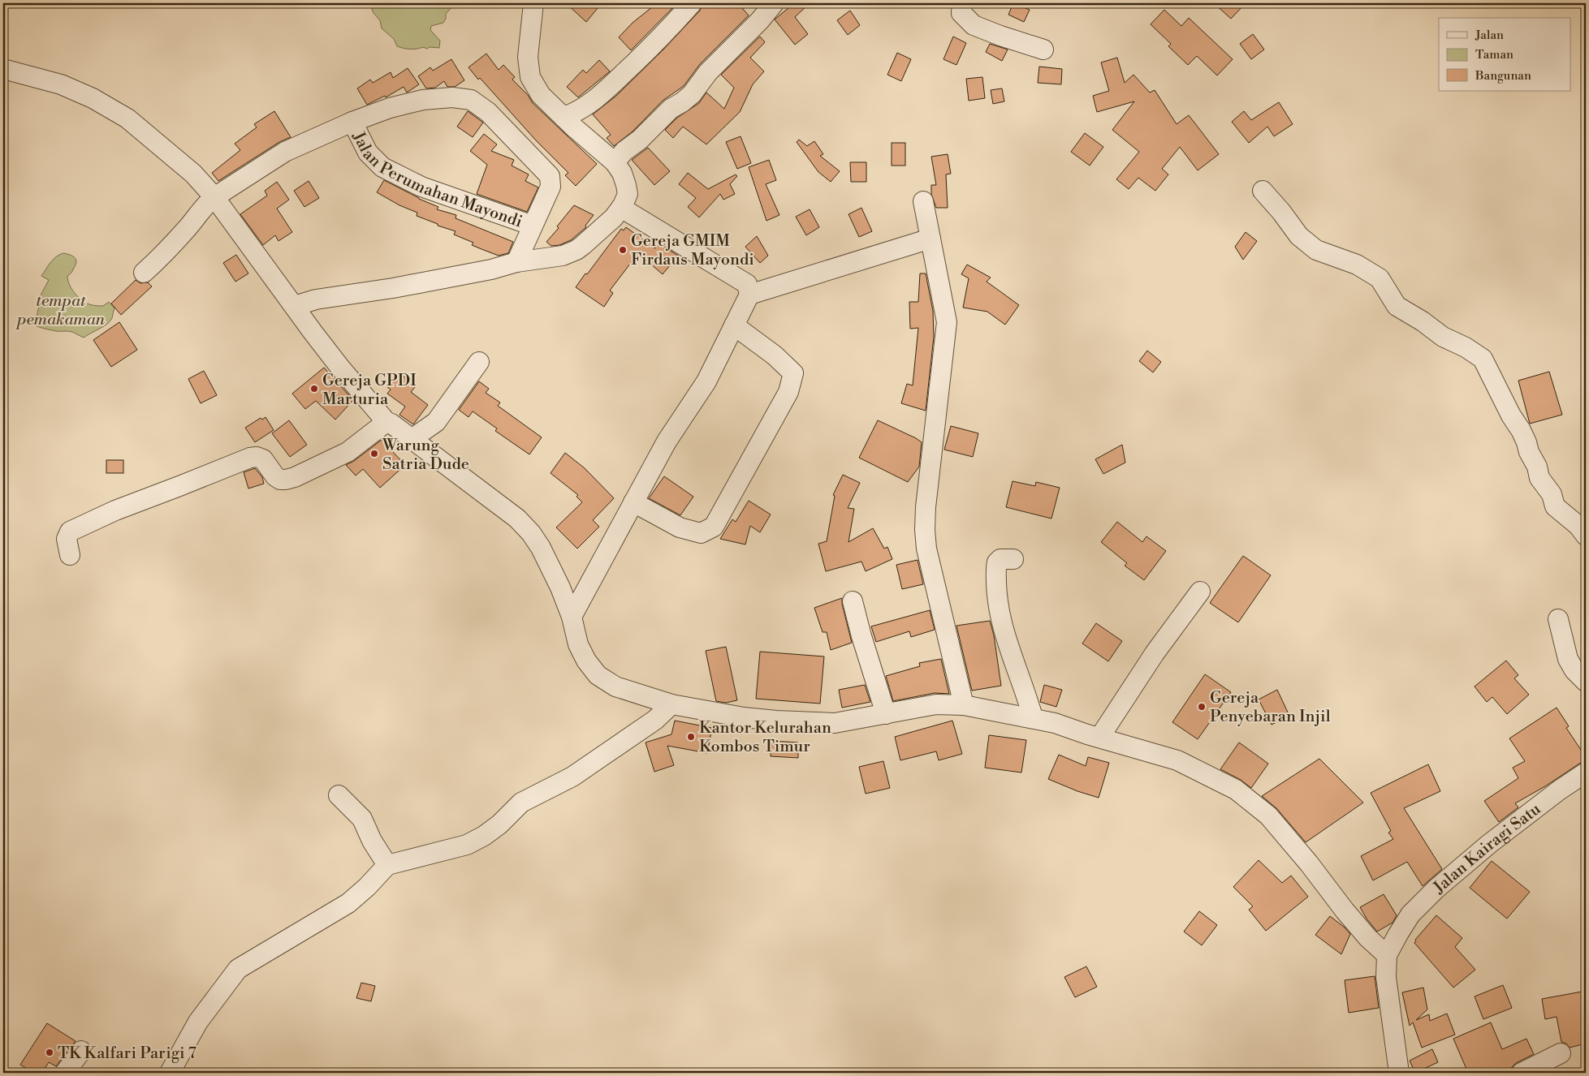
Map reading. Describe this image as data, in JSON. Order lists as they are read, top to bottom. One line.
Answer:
{"streets":{"street":["Jalan Perumahan Mayondi","Jalan Kairagi Satu"]},"parks":["tempat pemakaman"],"places":["Gereja GMIM Firdaus Mayondi","Gereja GPDI Marturia","Warung Satria Dude","Gereja Penyebaran Injil","Kantor Kelurahan Kombos Timur","TK Kalfari Parigi 7"],"legend":["Jalan","Taman","Bangunan"]}
